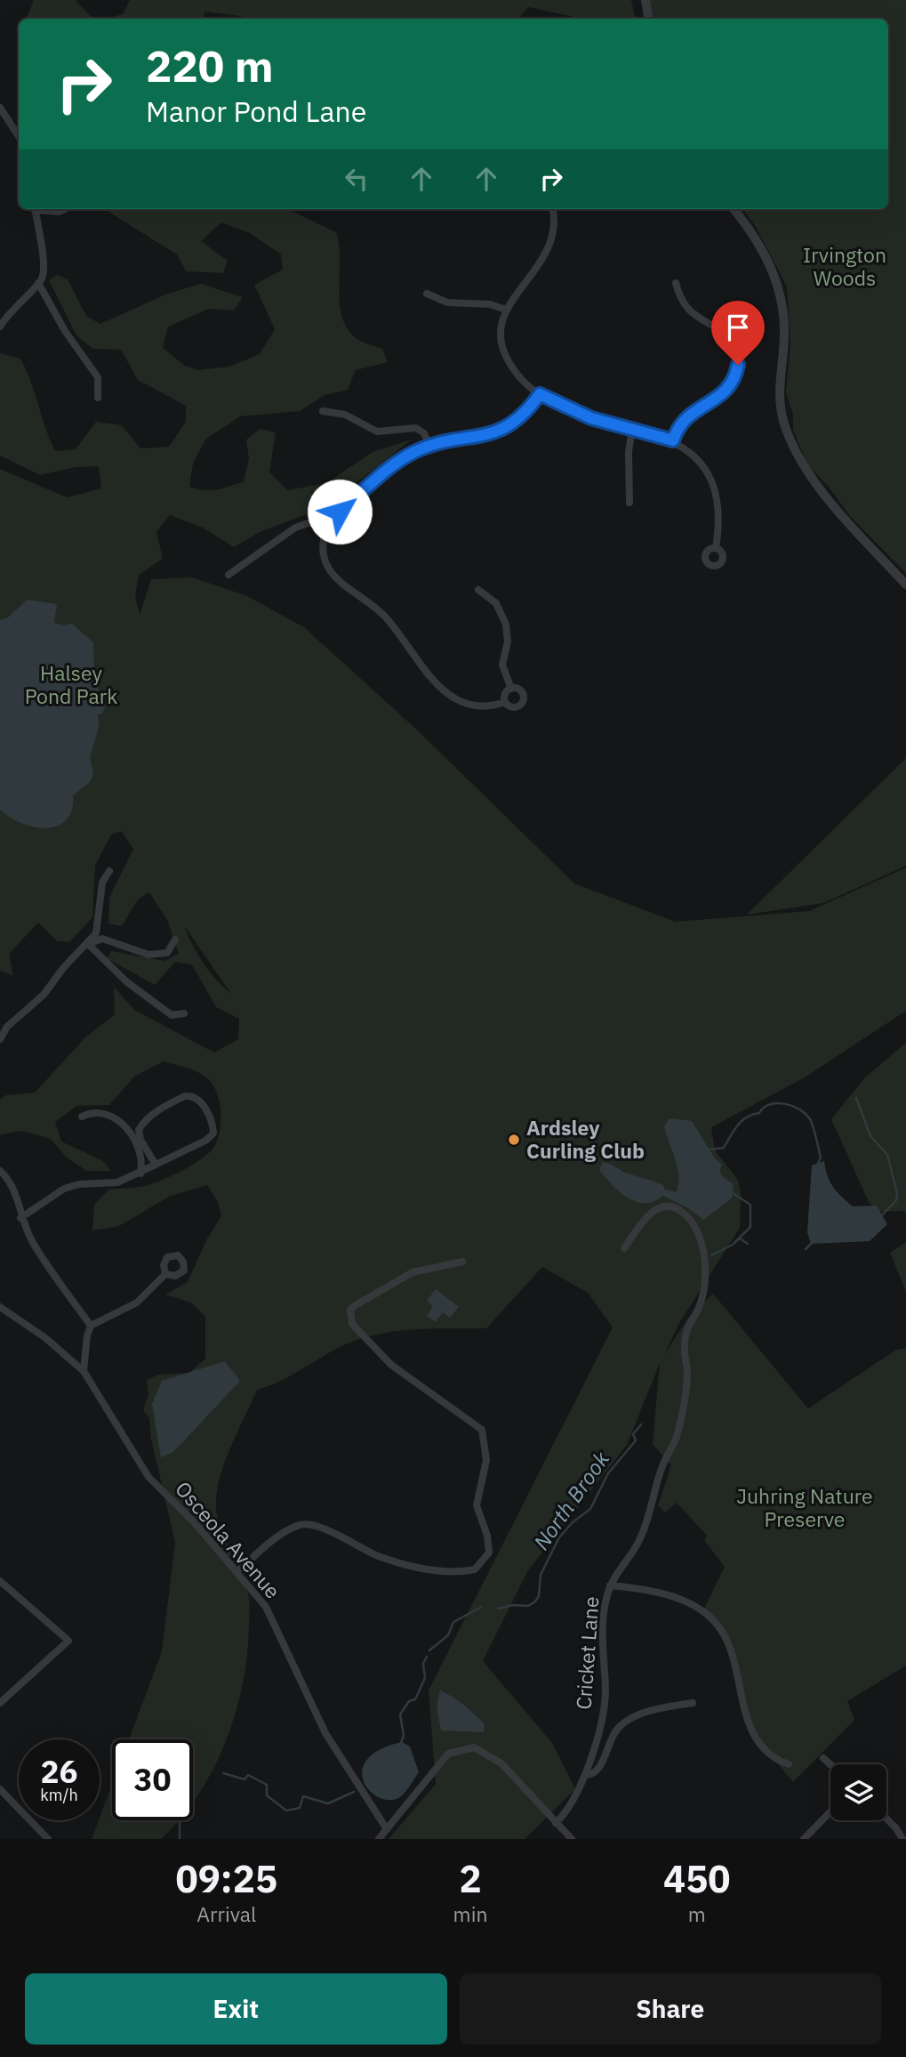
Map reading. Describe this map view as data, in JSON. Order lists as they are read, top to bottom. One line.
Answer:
{"streets":{"street":["Osceola Avenue","Cricket Lane"]},"water":["North Brook"],"parks":["Irvington Woods","Halsey Pond Park","Juhring Nature Preserve"],"places":["Ardsley Curling Club"],"page":{"turn":["220 m","Manor Pond Lane"],"speed":"26 km/h","limit":"30","eta":["09:25","Arrival","2","min","450","m"],"buttons":["Exit","Share"]}}
